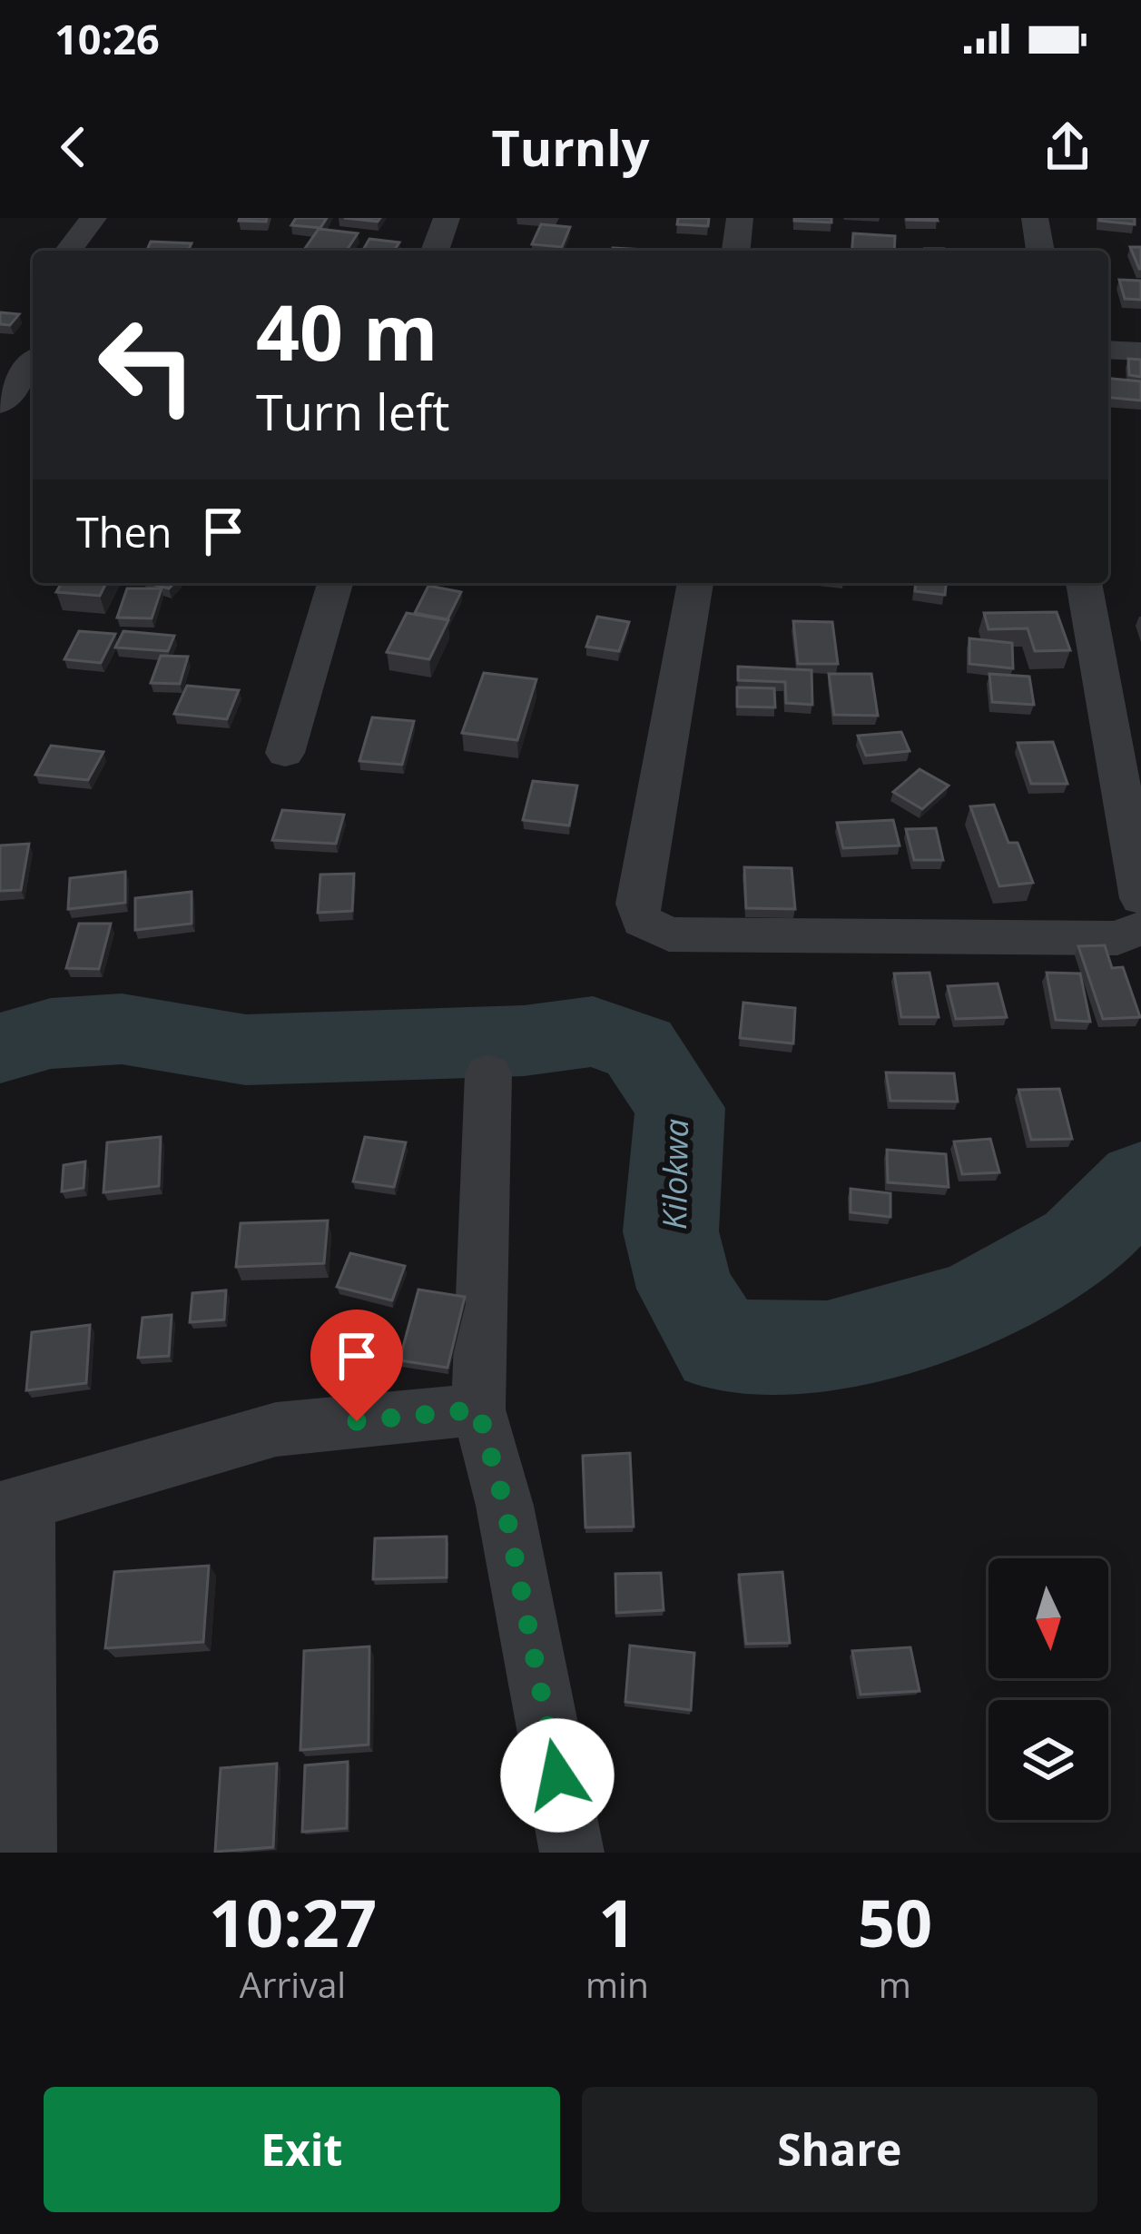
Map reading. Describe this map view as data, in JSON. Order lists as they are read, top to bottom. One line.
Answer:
{"water":["Kilokwa"],"north":"bottom","page":{"status":"10:26","header":"Turnly","turn":["40 m","Turn left"],"then":"Then","eta":["10:27","Arrival","1","min","50","m"],"buttons":["Exit","Share"]}}
